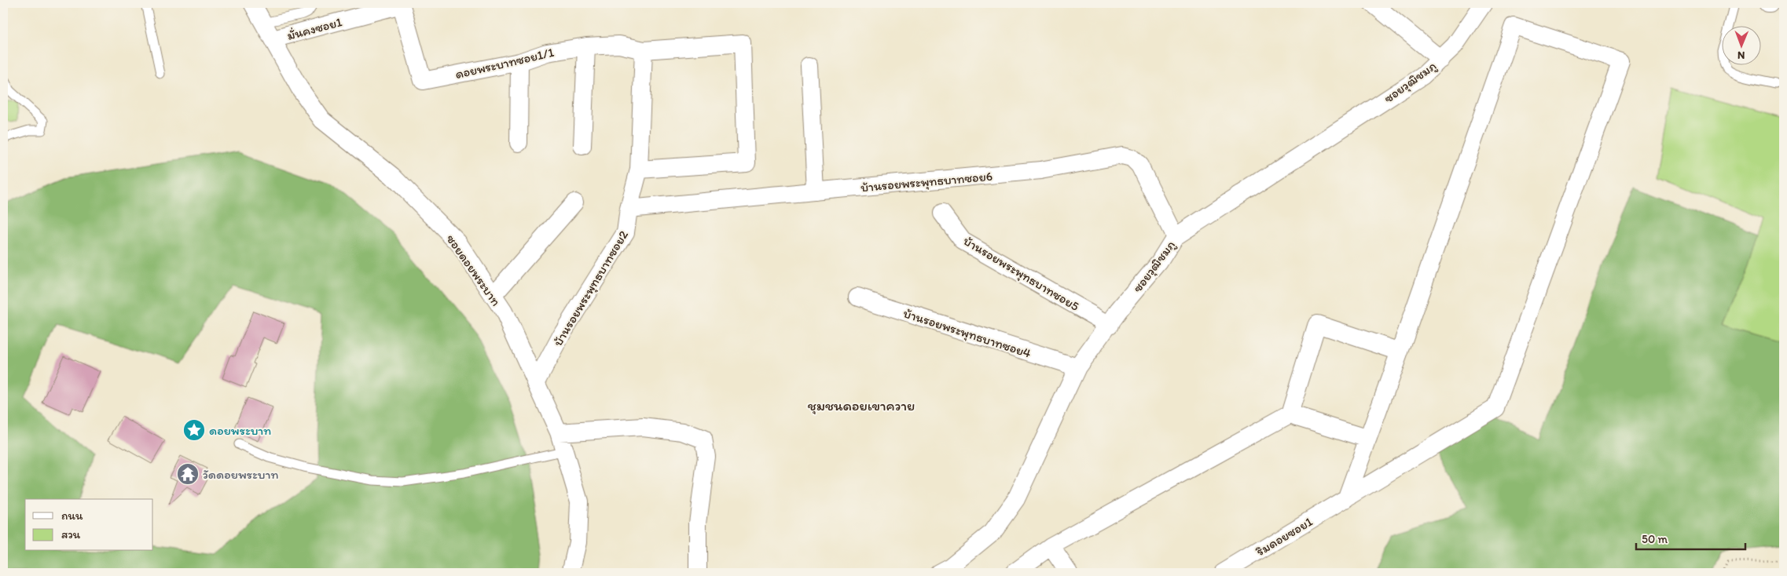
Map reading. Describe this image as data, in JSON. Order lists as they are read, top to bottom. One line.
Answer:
{"streets":{"street":["มั่นคงซอย1","ดอยพระบาทซอย1/1","ซอยวุฒิชมภู","บ้านรอยพระพุทธบาทซอย6","ซอยดอยพระบาท","บ้านรอยพระพุทธบาทซอย5","บ้านรอยพระพุทธบาทซอย2","บ้านรอยพระพุทธบาทซอย4","ริมดอยซอย1"]},"crossings":[["มั่นคงซอย1","ดอยพระบาทซอย1/1"],["มั่นคงซอย1","ซอยดอยพระบาท"],["ดอยพระบาทซอย1/1","บ้านรอยพระพุทธบาทซอย2"],["ซอยวุฒิชมภู","บ้านรอยพระพุทธบาทซอย6"],["ซอยวุฒิชมภู","บ้านรอยพระพุทธบาทซอย5"],["ซอยวุฒิชมภู","บ้านรอยพระพุทธบาทซอย4"],["บ้านรอยพระพุทธบาทซอย6","บ้านรอยพระพุทธบาทซอย2"],["ซอยดอยพระบาท","บ้านรอยพระพุทธบาทซอย2"]],"districts":["ชุมชนดอยเขาควาย"],"places":{"place":["ดอยพระบาท"],"temple":["วัดดอยพระบาท"]},"legend":["ถนน","สวน"],"scale_bar":"50 m","north":"bottom"}
